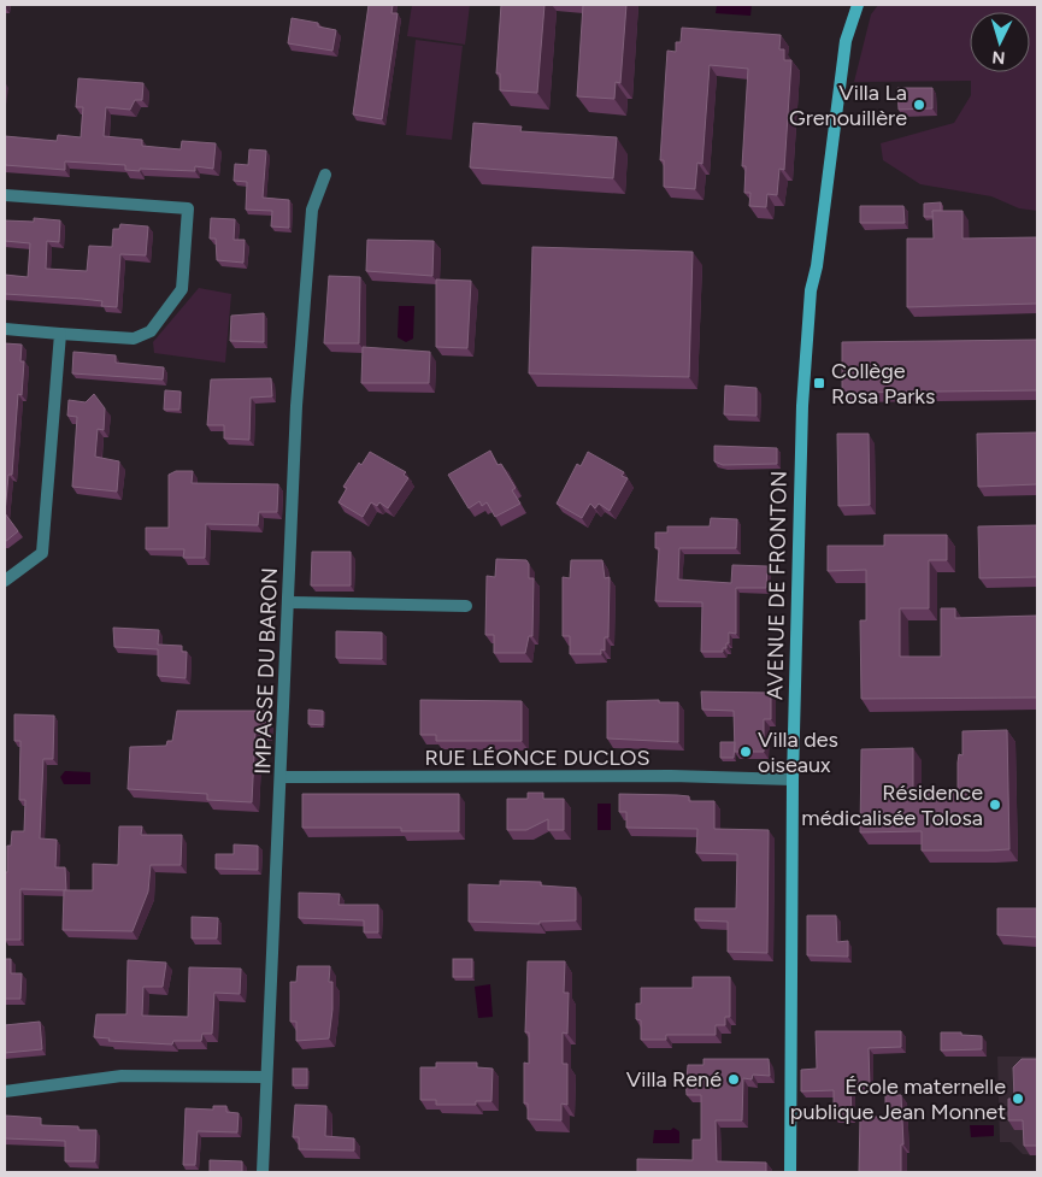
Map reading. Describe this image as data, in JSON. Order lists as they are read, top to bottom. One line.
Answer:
{"streets":{"street":["AVENUE DE FRONTON","IMPASSE DU BARON","RUE LÉONCE DUCLOS"]},"crossings":[["AVENUE DE FRONTON","RUE LÉONCE DUCLOS"],["IMPASSE DU BARON","RUE LÉONCE DUCLOS"]],"places":{"other":["Villa La Grenouillère","Villa des oiseaux","Résidence médicalisée Tolosa","Villa René","École maternelle publique Jean Monnet"],"transit":["Collège Rosa Parks"]},"north":"bottom"}
